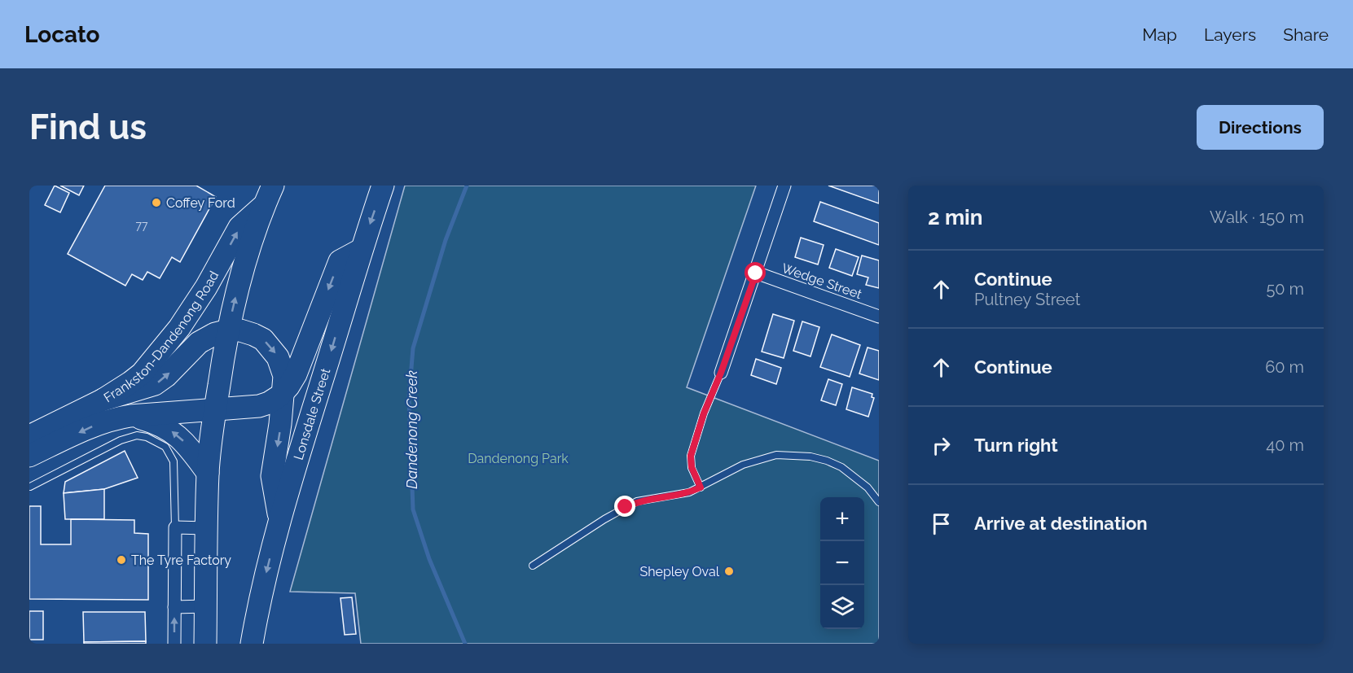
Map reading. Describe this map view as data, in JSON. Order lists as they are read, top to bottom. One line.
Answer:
{"streets":{"highway":["Frankston-Dandenong Road","Lonsdale Street"],"street":["Wedge Street"]},"water":["Dandenong Creek"],"parks":["Dandenong Park"],"places":["Coffey Ford","The Tyre Factory","Shepley Oval"],"house_numbers":["77"],"page":{"header":"Locato","nav":["Map","Layers","Share"],"buttons":"Directions","title":"Find us","heading":["2 min","Walk · 150 m"],"list":[["Continue","Pultney Street","50 m"],["Continue","60 m"],["Turn right","40 m"],"Arrive at destination"],"map_buttons":["+","−"]}}
